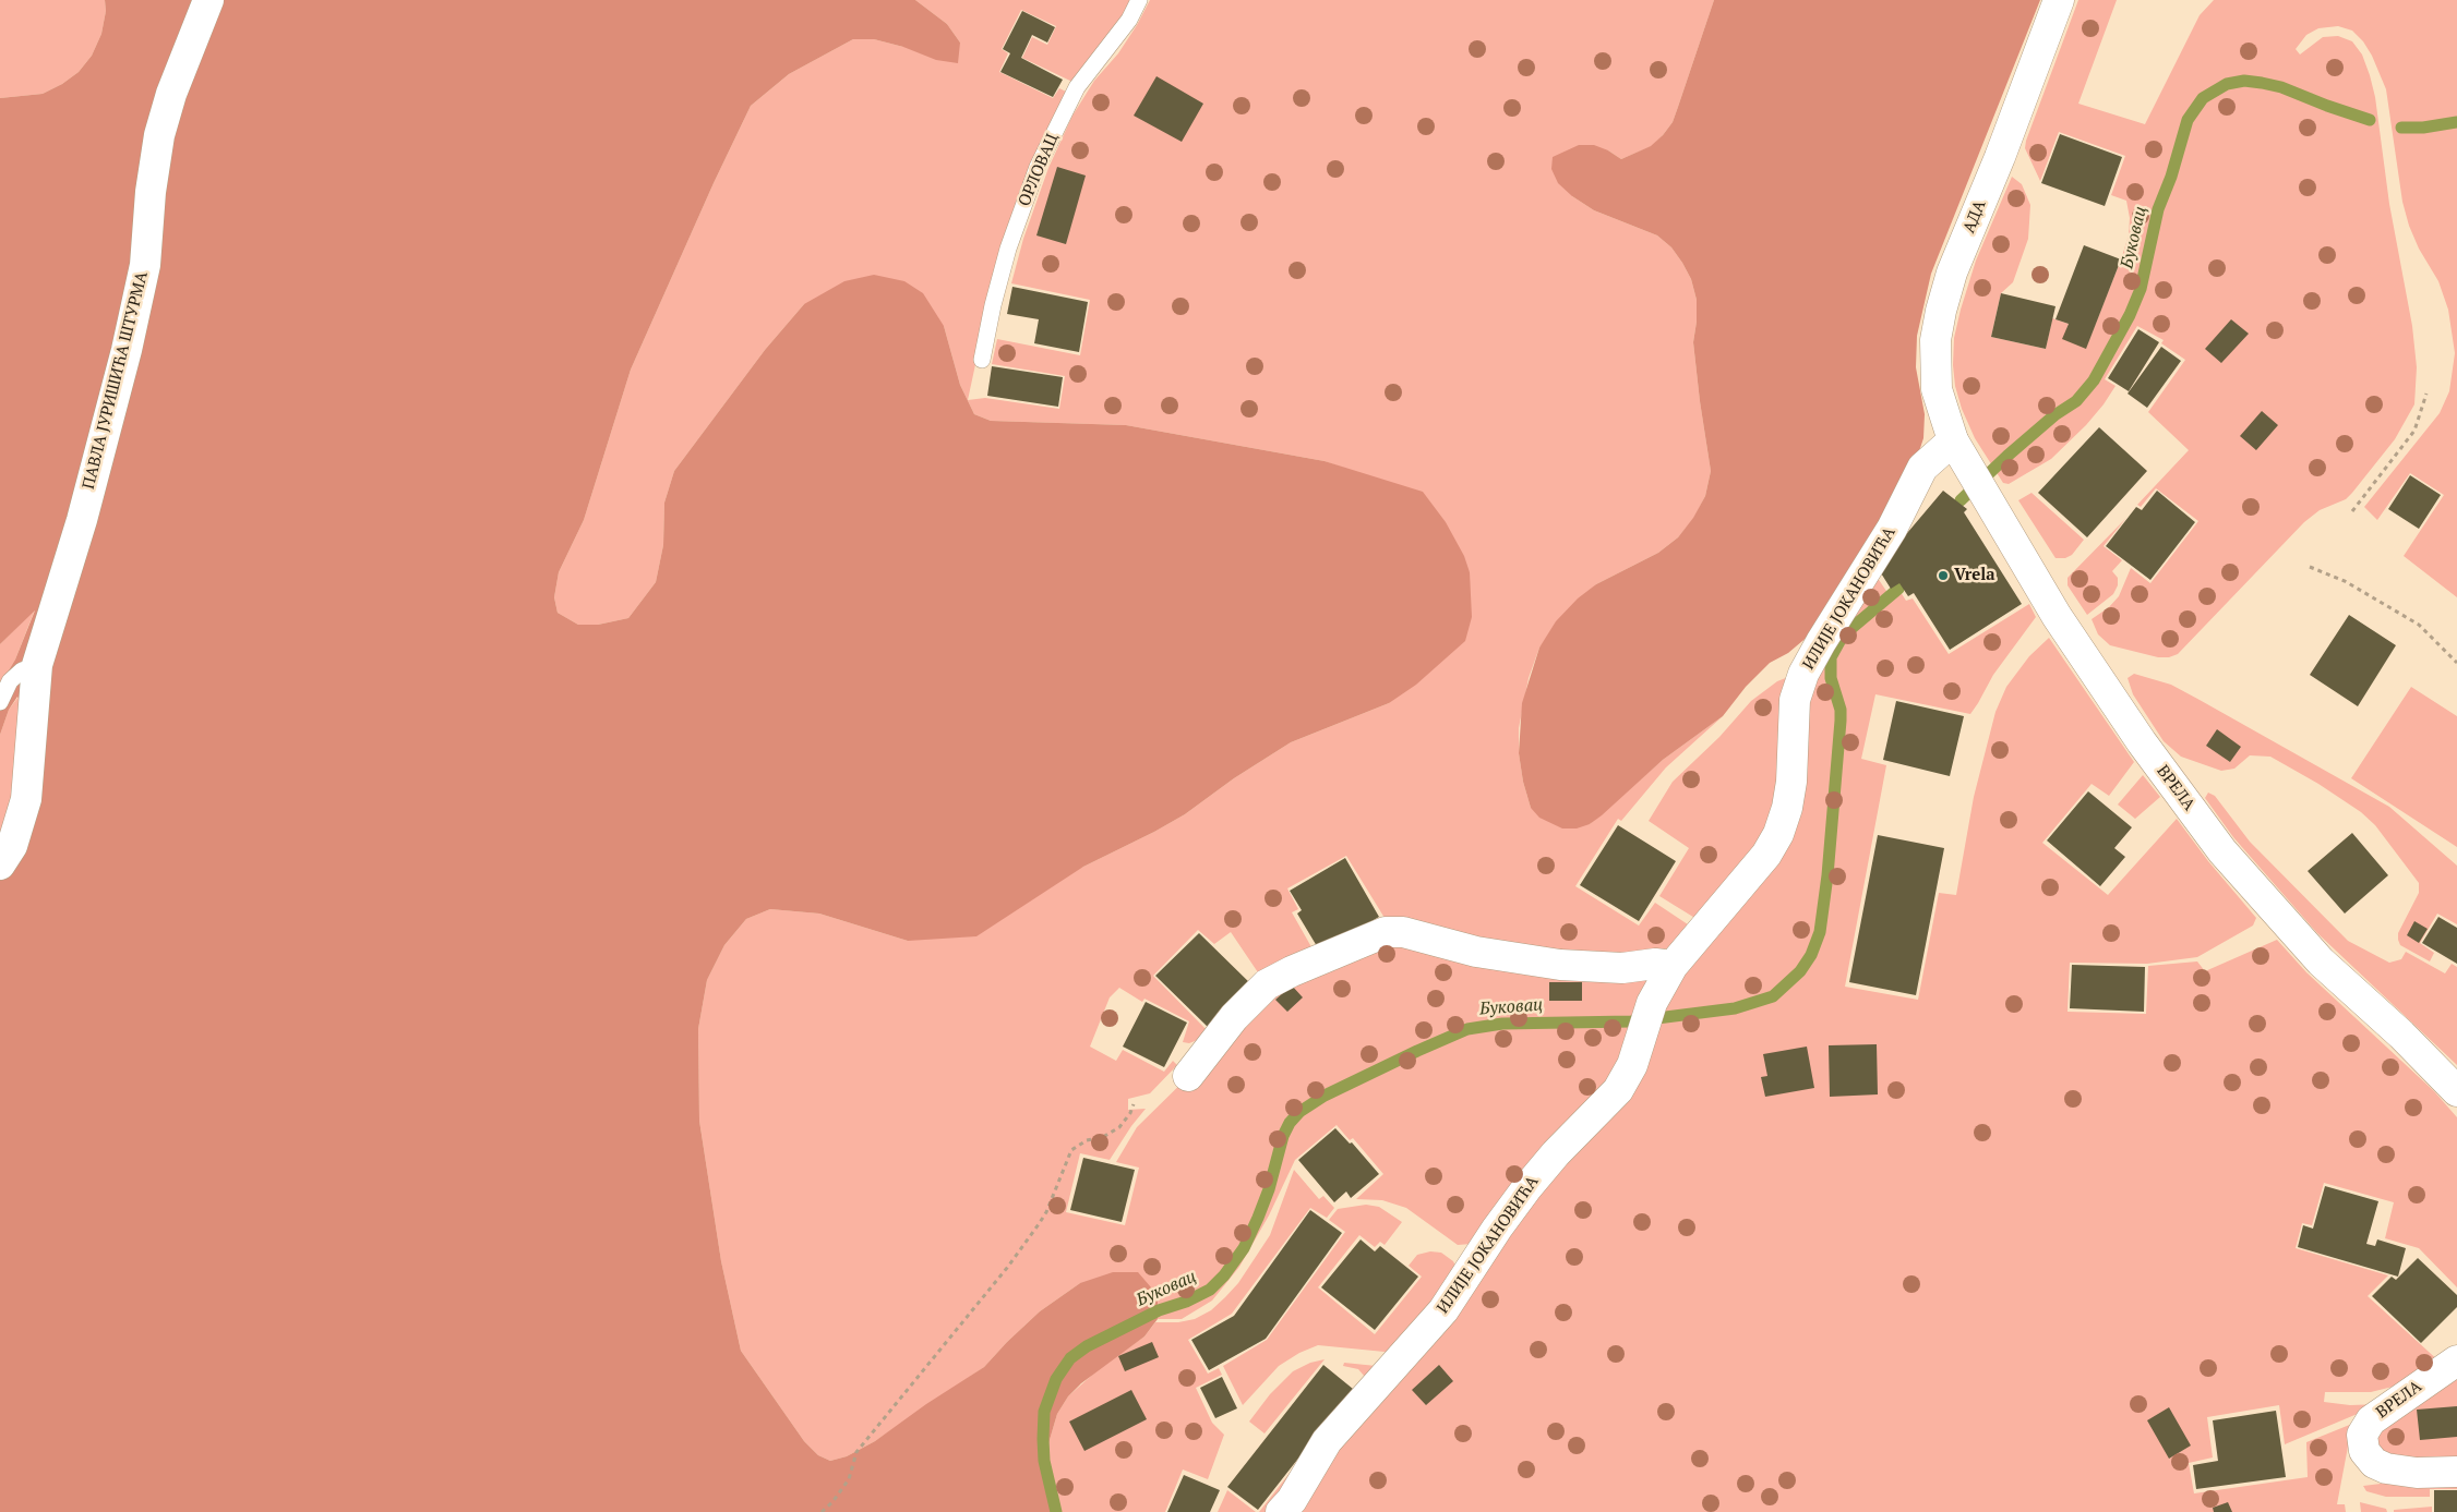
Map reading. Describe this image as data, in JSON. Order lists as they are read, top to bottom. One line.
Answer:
{"streets":{"street":["АДА","ПАВЛА ЈУРИШИЋА ШТУРМА","ИЛИЈЕ ЈОКАНОВИЋА","ВРЕЛА"],"lane":["ОРЛОВАЦ"]},"crossings":[["АДА","ИЛИЈЕ ЈОКАНОВИЋА"],["АДА","ВРЕЛА"],["ИЛИЈЕ ЈОКАНОВИЋА","ВРЕЛА"]],"water":["Буковац"],"places":["Vrela"]}
